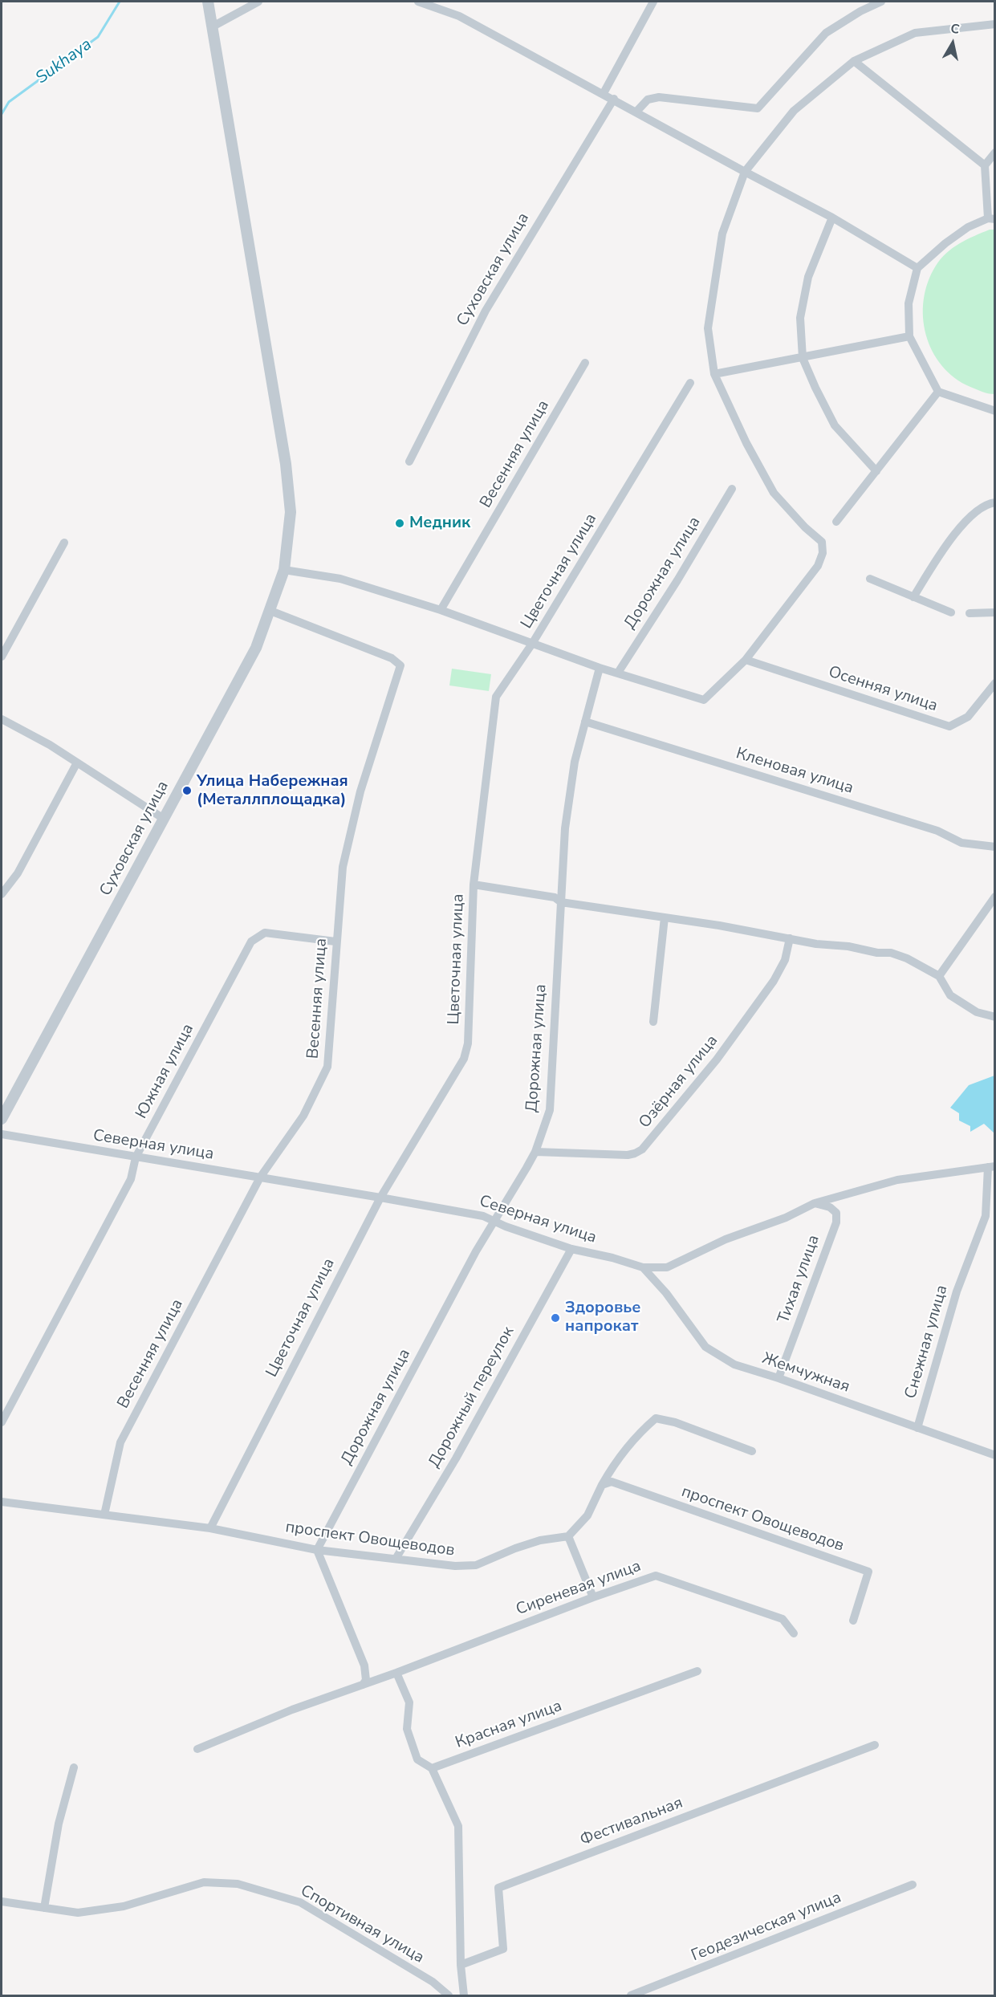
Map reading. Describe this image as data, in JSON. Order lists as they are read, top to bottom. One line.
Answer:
{"streets":{"street":["Суховская улица","Весенняя улица","Цветочная улица","Дорожная улица","Осенняя улица","Кленовая улица","Южная улица","Озёрная улица","Северная улица","Тихая улица","Снежная улица","Жемчужная","Дорожный переулок","проспект Овощеводов","Сиреневая улица","Красная улица","Фестивальная","Спортивная улица","Геодезическая улица"]},"crossings":[["Суховская улица","Весенняя улица"],["Весенняя улица","Южная улица"],["Весенняя улица","Северная улица"],["Весенняя улица","проспект Овощеводов"],["Цветочная улица","Северная улица"],["Цветочная улица","проспект Овощеводов"],["Дорожная улица","Кленовая улица"],["Дорожная улица","Озёрная улица"],["Дорожная улица","Северная улица"],["Дорожная улица","проспект Овощеводов"],["Южная улица","Северная улица"],["Северная улица","Тихая улица"],["Северная улица","Снежная улица"],["Северная улица","Жемчужная"],["Северная улица","Дорожный переулок"],["Тихая улица","Жемчужная"],["Снежная улица","Жемчужная"],["Дорожный переулок","проспект Овощеводов"]],"water":["Sukhaya"],"places":["Медник","Улица Набережная (Металлплощадка)","Здоровье напрокат"],"north":"top"}
